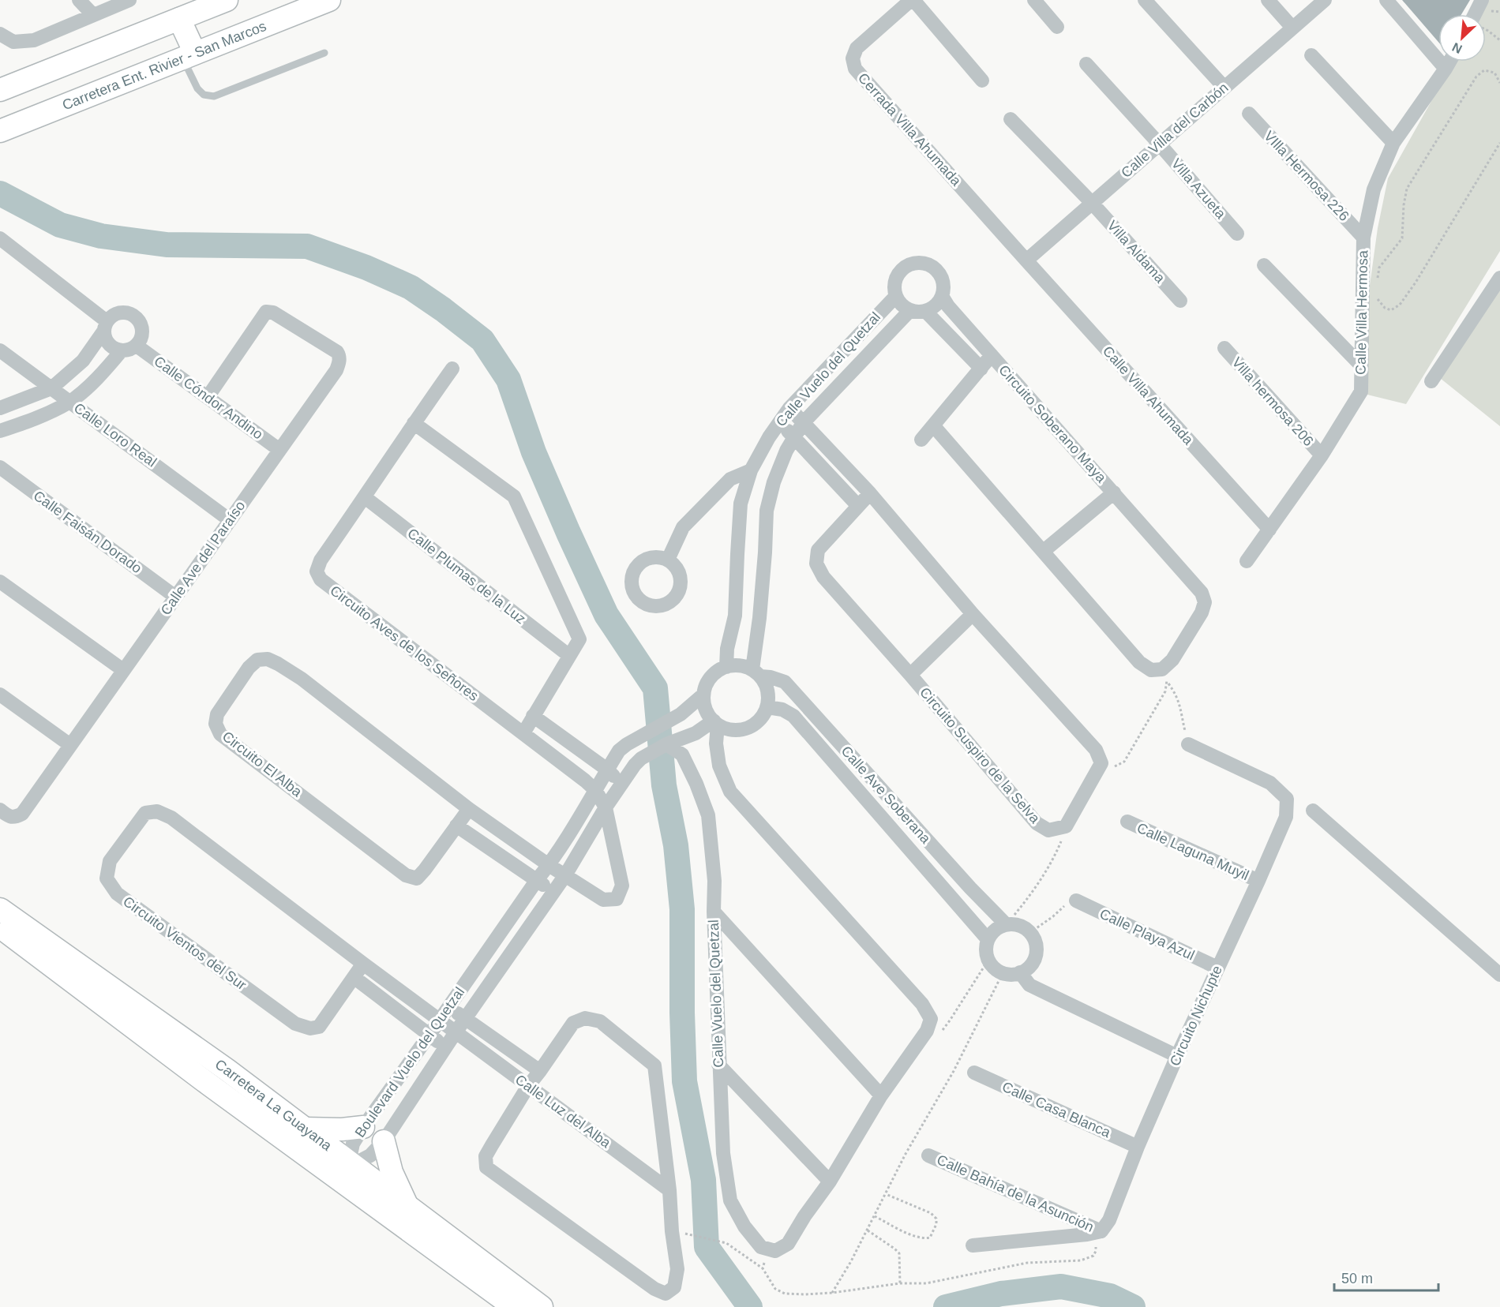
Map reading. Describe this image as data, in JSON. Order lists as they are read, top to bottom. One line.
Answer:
{"streets":{"main road":["Carretera Ent. Rivier - San Marcos","Carretera La Guayana"],"street":["Cerrada Villa Ahumada","Calle Villa del Carbón","VIlla Hermosa 226","Villa Azueta","Villa Aldama","Calle Villa Hermosa","Calle Vuelo del Quetzal","Calle Villa Ahumada","Calle Cóndor Andino","Villa hermosa 206","Circuito Soberano Maya","Calle Loro Real","Calle Faisán Dorado","Calle Ave del Paraíso","Calle Plumas de la Luz","Circuito Aves de los Señores","Circuito Suspiro de la Selva","Circuito El Alba","Calle Ave Soberana","Calle Laguna Muyil","Calle Playa Azul","Circuito Vientos del Sur","Circuito Nichupte","Boulevard Vuelo del Quetzal","Calle Casa Blanca","Calle Luz del Alba","Calle Bahía de la Asunción"]},"crossings":[["Cerrada Villa Ahumada","Calle Villa del Carbón"],["Cerrada Villa Ahumada","Calle Villa Ahumada"],["Calle Villa del Carbón","Villa Azueta"],["Calle Villa del Carbón","Villa Aldama"],["Calle Villa del Carbón","Calle Villa Ahumada"],["VIlla Hermosa 226","Calle Villa Hermosa"],["Calle Villa Hermosa","Calle Villa Ahumada"],["Calle Villa Hermosa","Villa hermosa 206"],["Calle Vuelo del Quetzal","Circuito Soberano Maya"],["Calle Vuelo del Quetzal","Calle Ave Soberana"],["Calle Vuelo del Quetzal","Boulevard Vuelo del Quetzal"],["Calle Cóndor Andino","Calle Ave del Paraíso"],["Calle Loro Real","Calle Ave del Paraíso"],["Calle Faisán Dorado","Calle Ave del Paraíso"],["Calle Plumas de la Luz","Circuito Aves de los Señores"],["Circuito Aves de los Señores","Circuito El Alba"],["Circuito Aves de los Señores","Boulevard Vuelo del Quetzal"],["Circuito El Alba","Boulevard Vuelo del Quetzal"],["Calle Ave Soberana","Boulevard Vuelo del Quetzal"],["Calle Laguna Muyil","Circuito Nichupte"],["Calle Playa Azul","Circuito Nichupte"],["Circuito Vientos del Sur","Boulevard Vuelo del Quetzal"],["Circuito Vientos del Sur","Calle Luz del Alba"],["Circuito Nichupte","Calle Casa Blanca"],["Circuito Nichupte","Calle Bahía de la Asunción"],["Boulevard Vuelo del Quetzal","Carretera La Guayana"],["Boulevard Vuelo del Quetzal","Calle Luz del Alba"]],"scale_bar":"50 m","north":"bottom left"}
